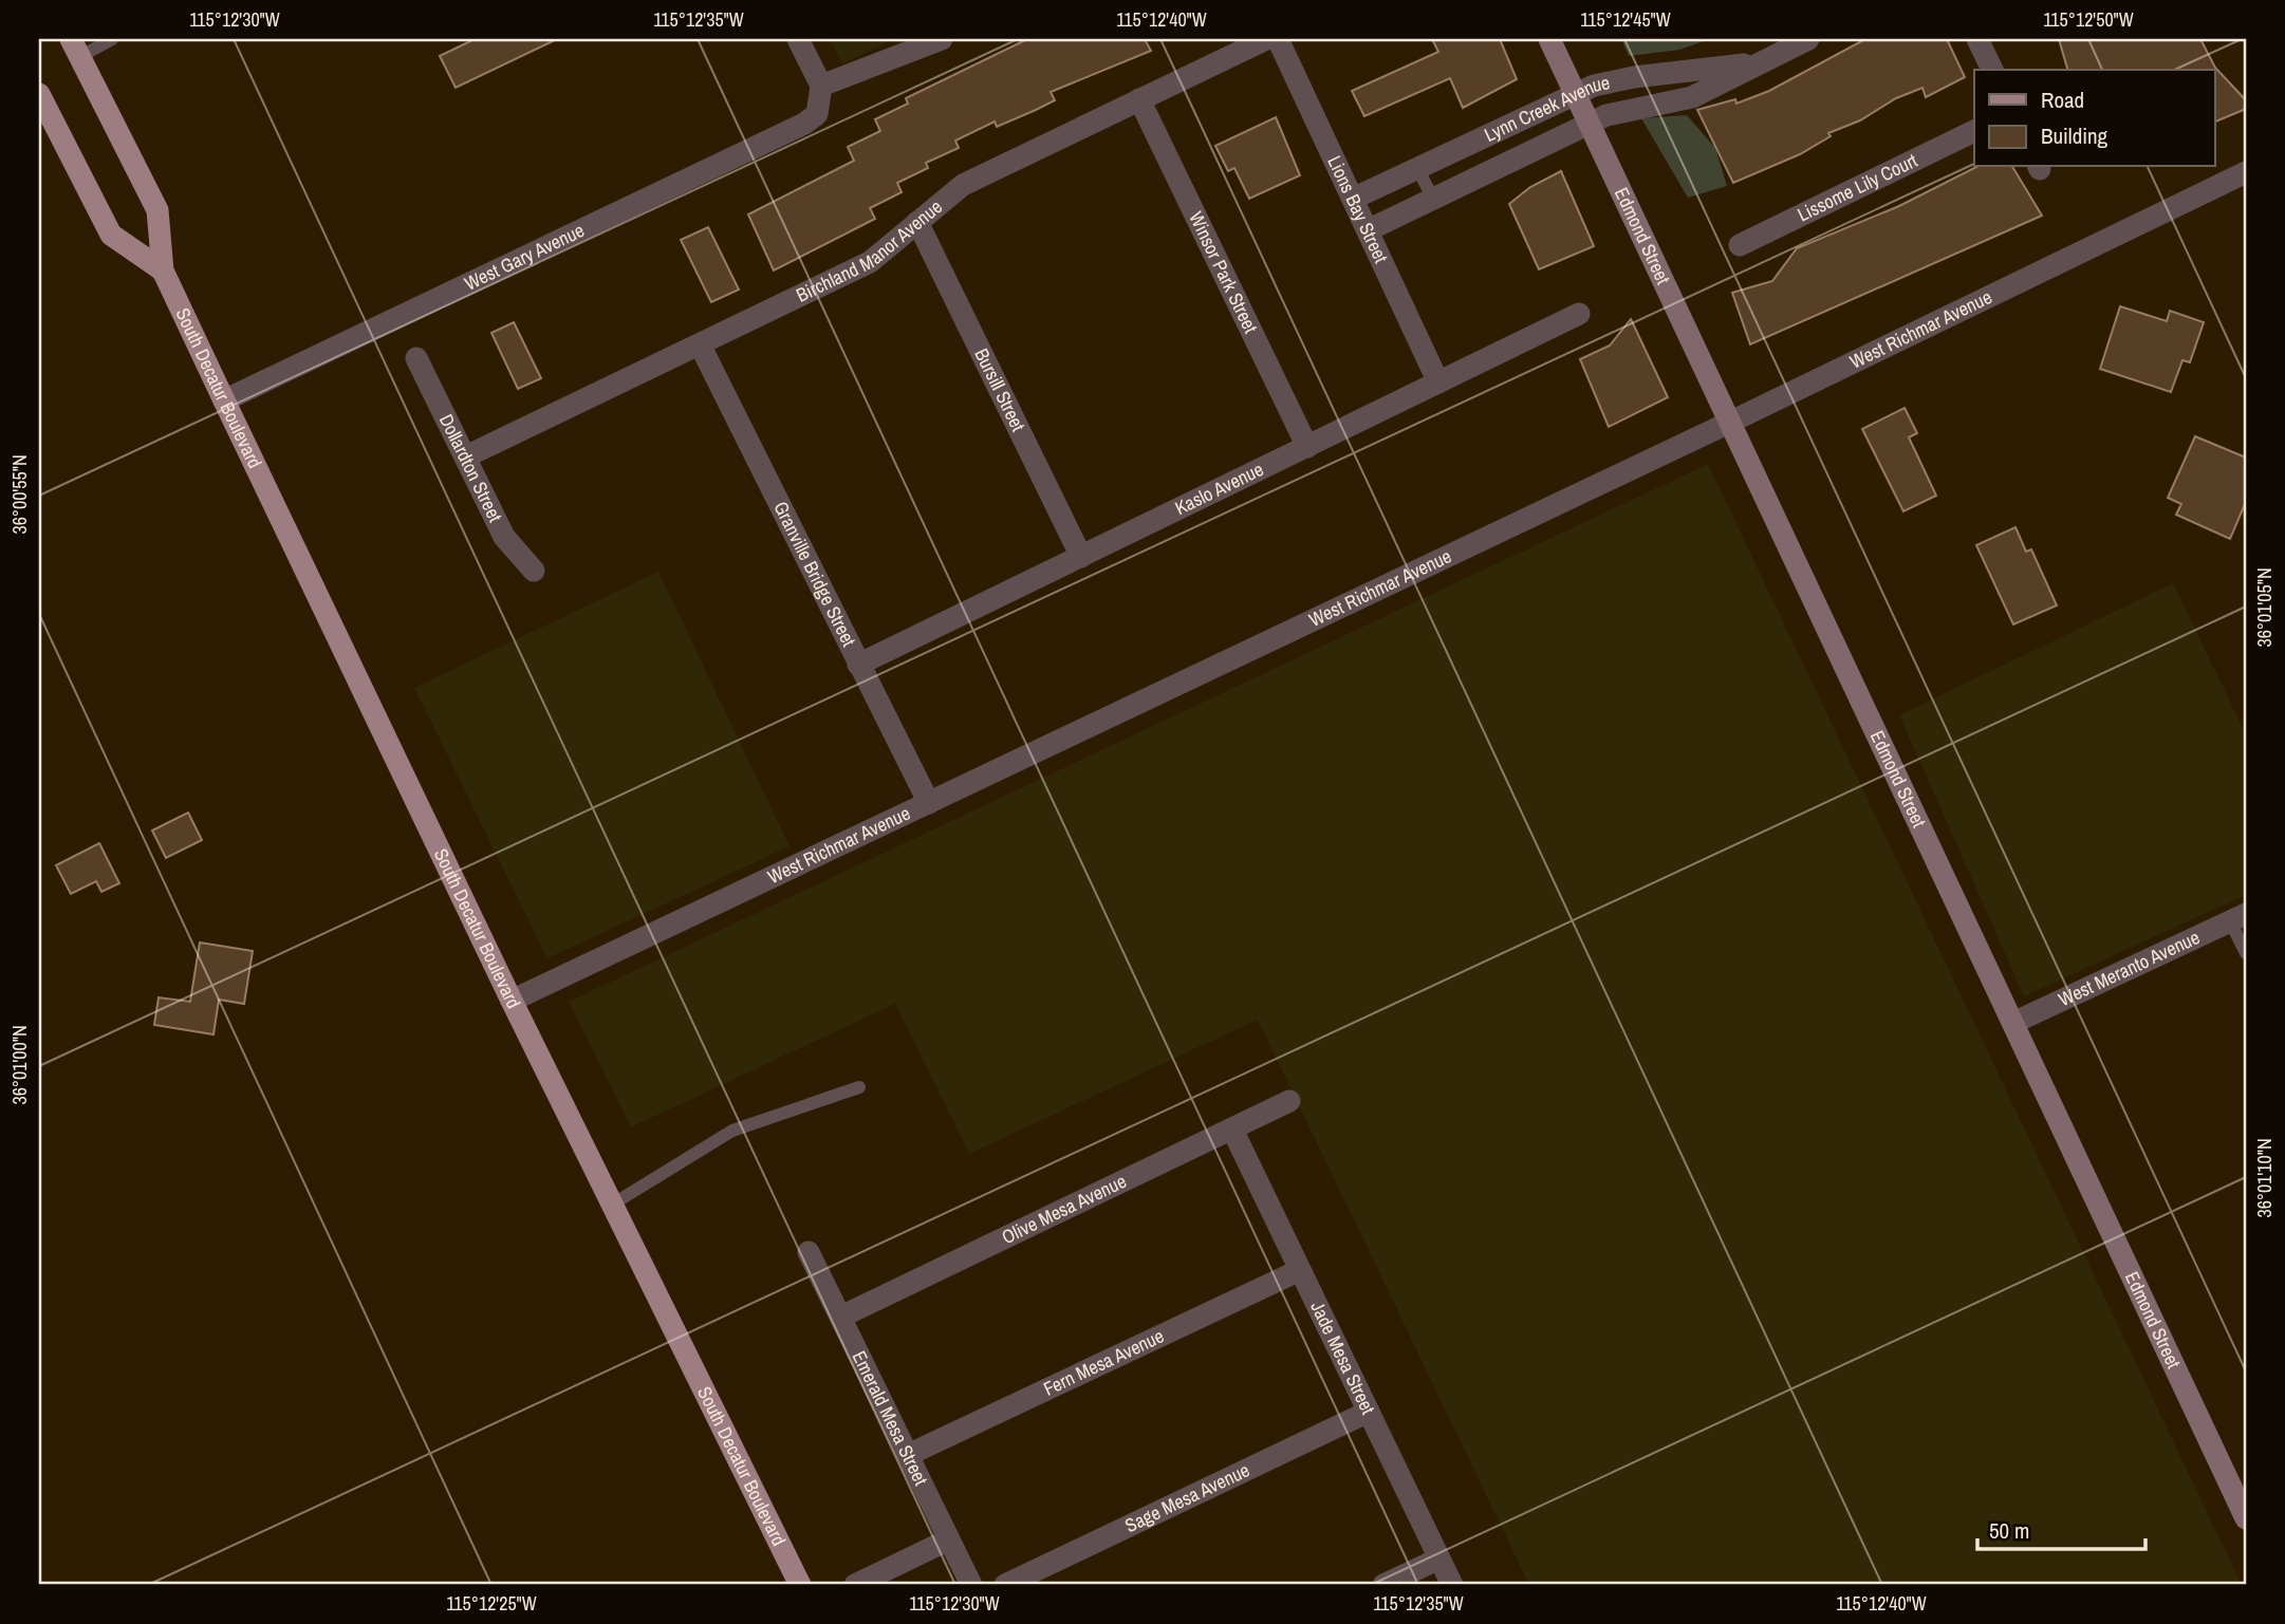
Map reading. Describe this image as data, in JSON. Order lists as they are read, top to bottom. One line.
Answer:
{"streets":{"main road":["South Decatur Boulevard"],"street":["Lynn Creek Avenue","Lissome Lily Court","Lions Bay Street","Edmond Street","Birchland Manor Avenue","West Gary Avenue","Winsor Park Street","West Richmar Avenue","Bursill Street","Dollardton Street","Kaslo Avenue","Granville Bridge Street","West Meranto Avenue","Olive Mesa Avenue","Jade Mesa Street","Fern Mesa Avenue","Emerald Mesa Street","Sage Mesa Avenue"]},"crossings":[["Lynn Creek Avenue","Lions Bay Street"],["Lynn Creek Avenue","Edmond Street"],["Lions Bay Street","Kaslo Avenue"],["Edmond Street","West Richmar Avenue"],["Edmond Street","West Meranto Avenue"],["Birchland Manor Avenue","Winsor Park Street"],["Birchland Manor Avenue","Bursill Street"],["Birchland Manor Avenue","Dollardton Street"],["Birchland Manor Avenue","Granville Bridge Street"],["West Gary Avenue","South Decatur Boulevard"],["Winsor Park Street","Kaslo Avenue"],["West Richmar Avenue","South Decatur Boulevard"],["West Richmar Avenue","Granville Bridge Street"],["Bursill Street","Kaslo Avenue"],["Kaslo Avenue","Granville Bridge Street"],["Olive Mesa Avenue","Jade Mesa Street"],["Olive Mesa Avenue","Emerald Mesa Street"],["Jade Mesa Street","Fern Mesa Avenue"],["Jade Mesa Street","Sage Mesa Avenue"],["Fern Mesa Avenue","Emerald Mesa Street"]],"legend":["Road","Building"],"scale_bar":"50 m","coordinates":["115°12'30\"W","115°12'35\"W","115°12'40\"W","115°12'45\"W","115°12'50\"W","36°00'55\"N","36°01'05\"N","36°01'00\"N","36°01'10\"N","115°12'25\"W"]}
